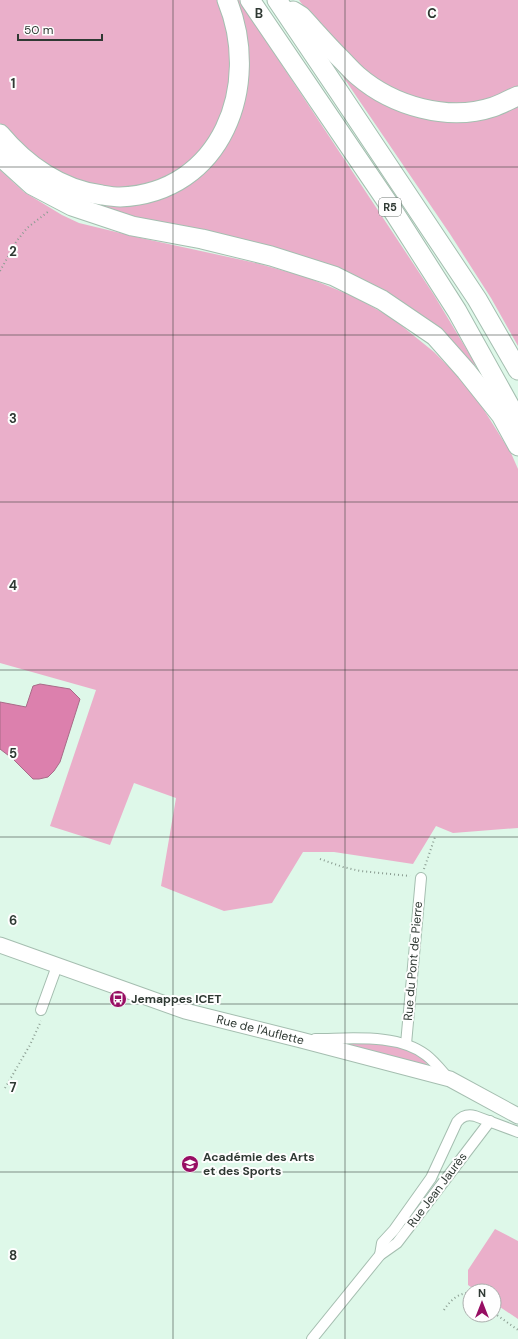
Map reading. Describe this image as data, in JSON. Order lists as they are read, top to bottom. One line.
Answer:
{"streets":{"highway":["R5"],"street":["Rue du Pont de Pierre","Rue de l'Auflette","Rue Jean Jaurès"]},"places":{"bus stop":["Jemappes ICET"],"school or university":["Académie des Arts et des Sports"]},"scale_bar":"50 m","north":"top","grid":{"columns":["B","C"],"rows":["1","2","3","4","5","6","7","8"]}}
